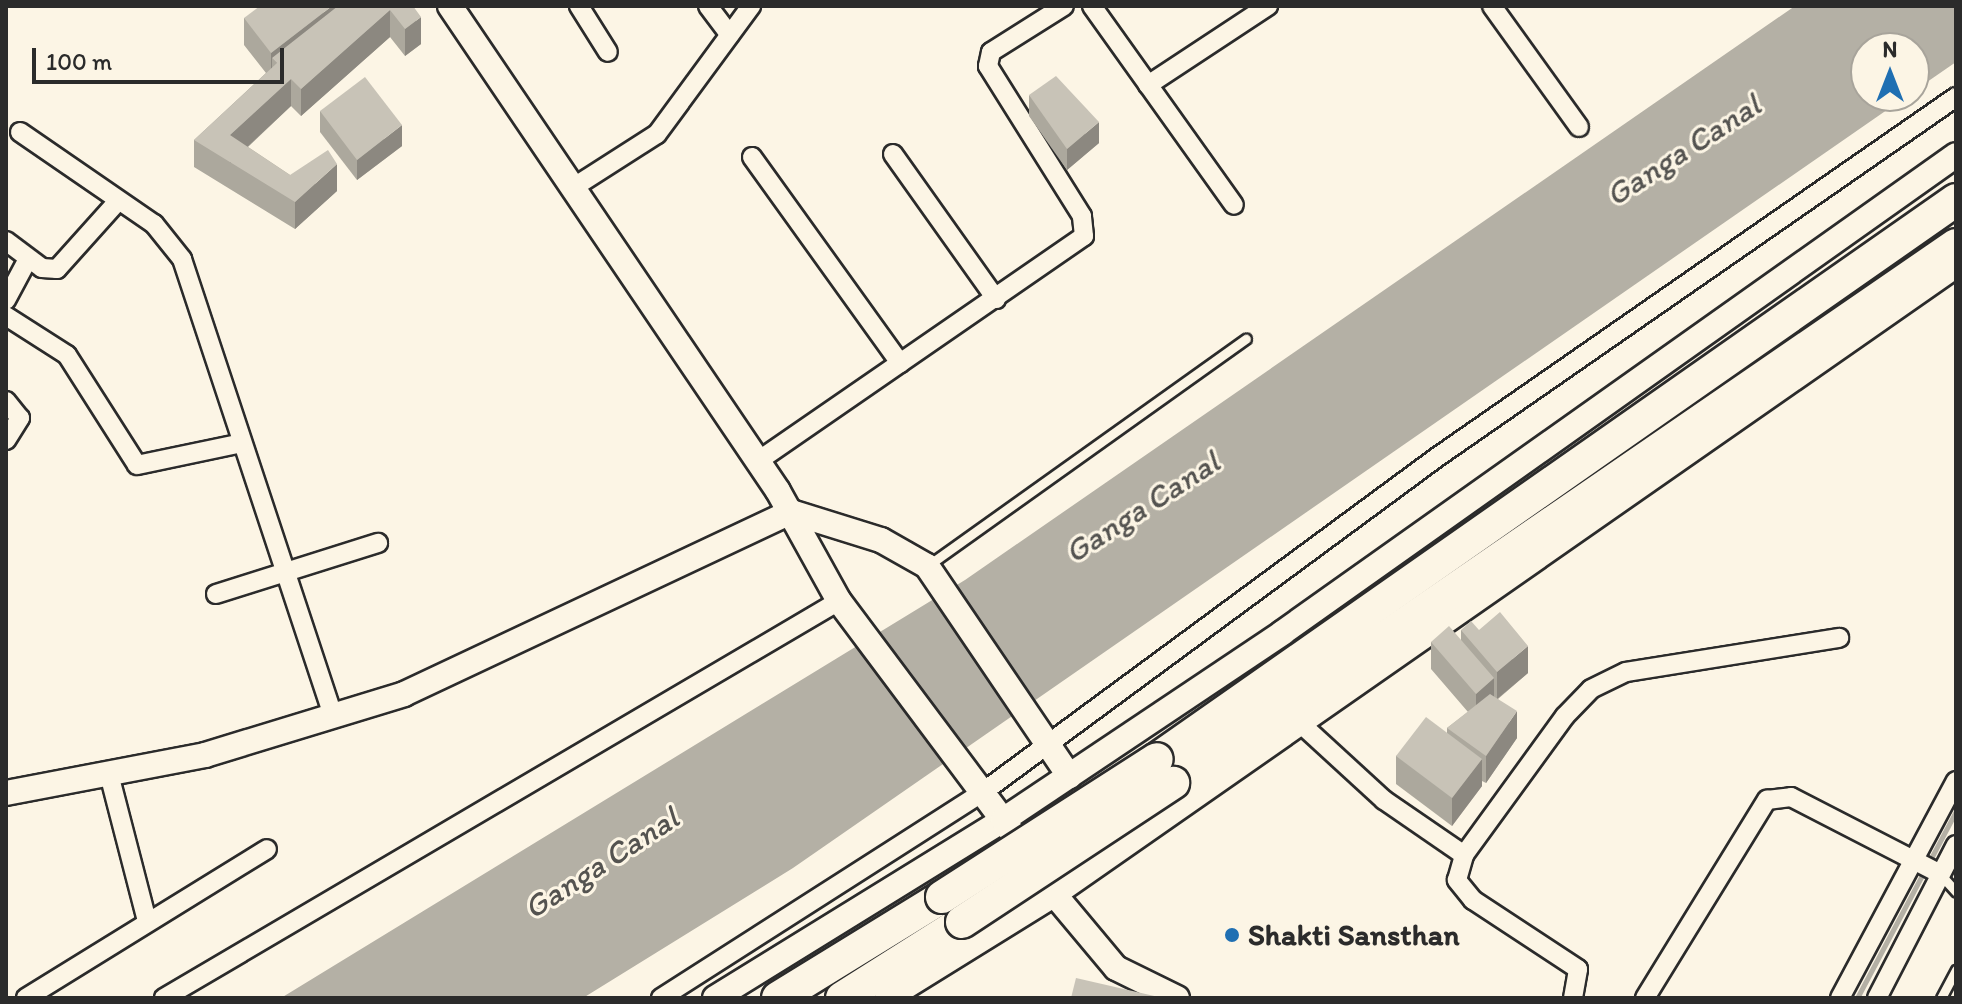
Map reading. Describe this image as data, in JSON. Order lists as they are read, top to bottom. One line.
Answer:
{"water":["Ganga Canal"],"places":["Shakti Sansthan"],"scale_bar":"100 m","north":"top"}
